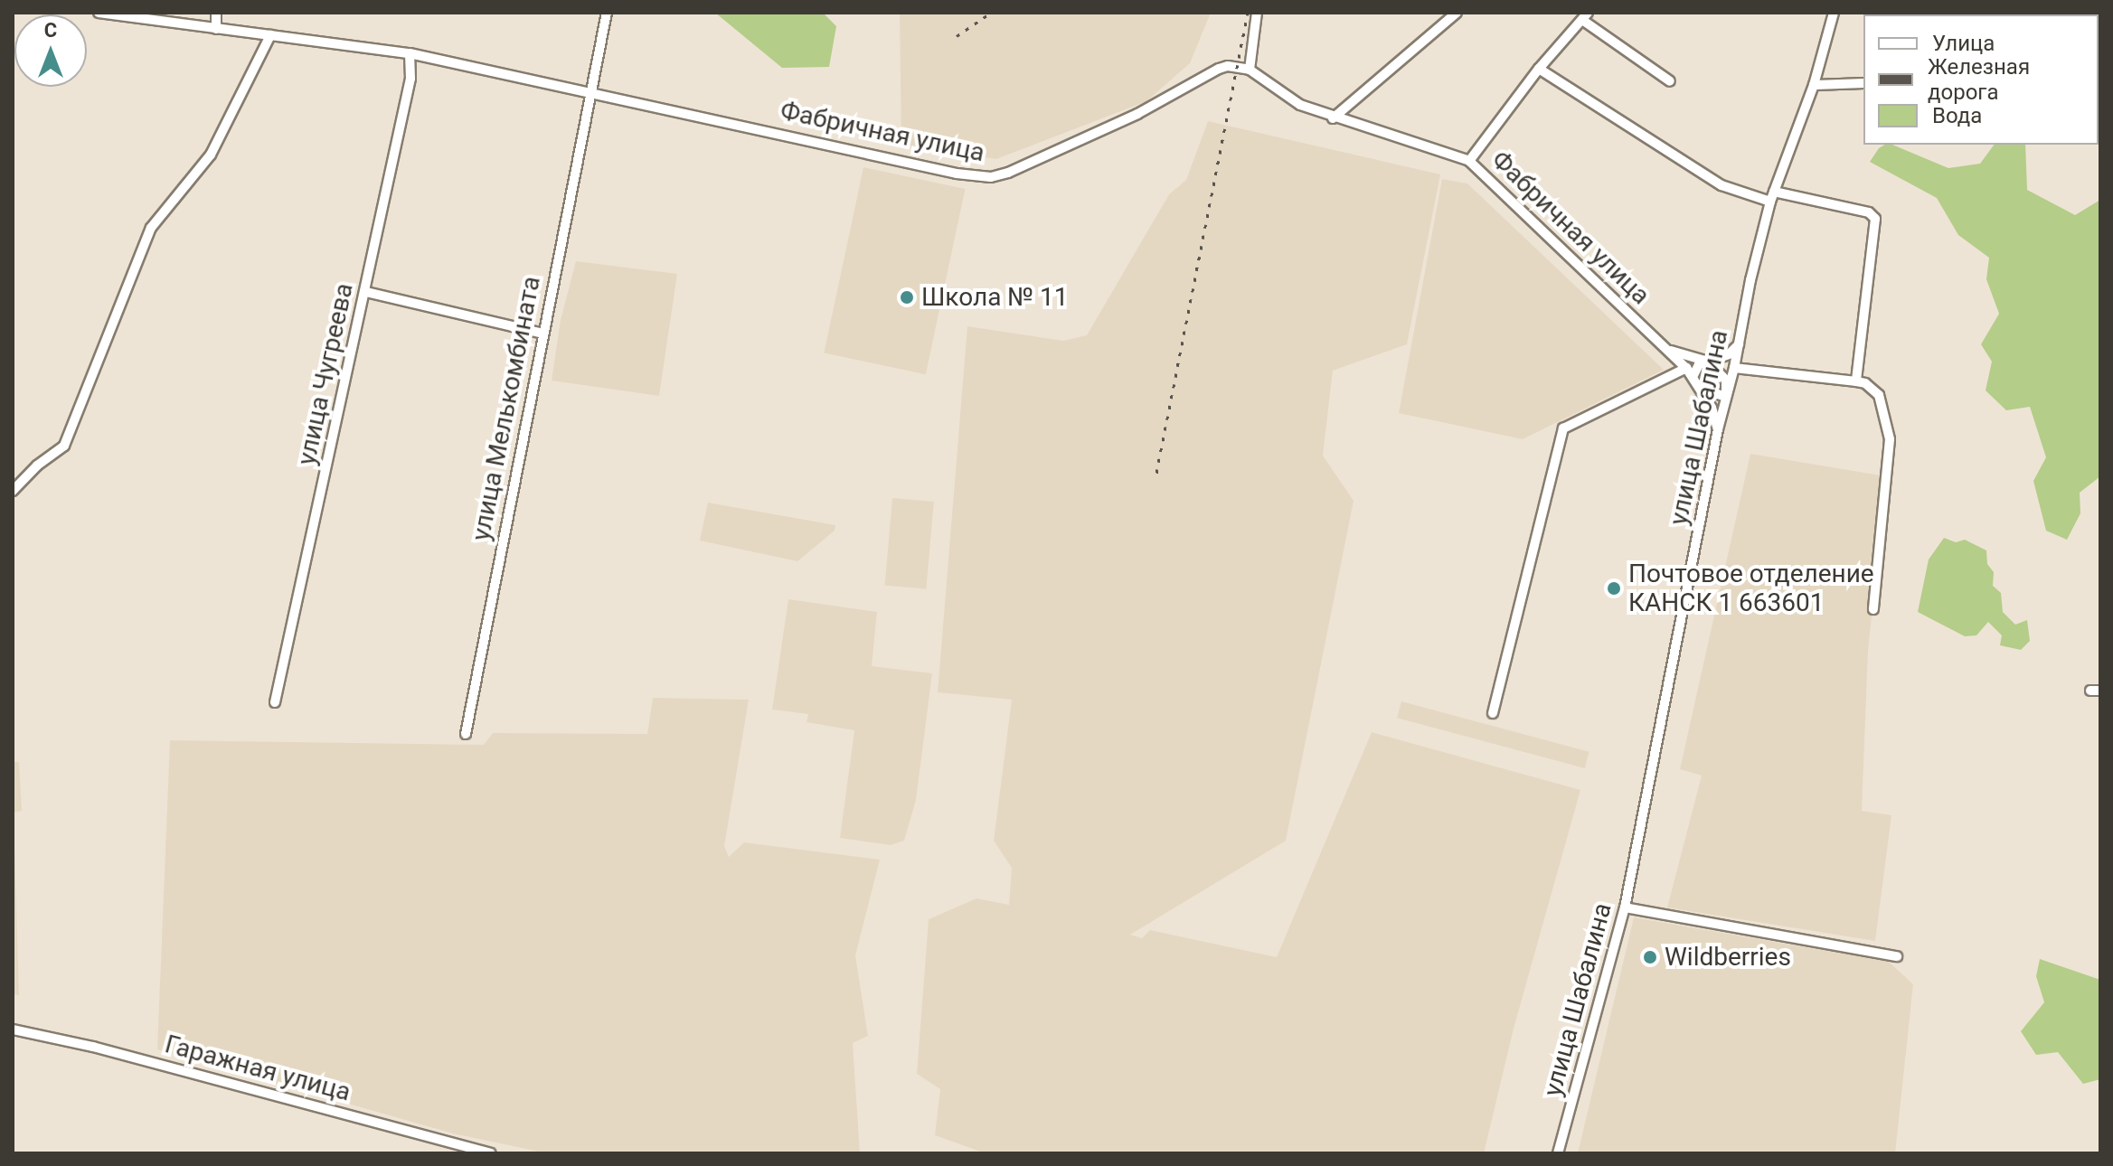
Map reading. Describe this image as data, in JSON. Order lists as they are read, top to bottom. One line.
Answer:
{"streets":{"street":["Фабричная улица","улица Чугреева","улица Мелькомбината","улица Шабалина","Гаражная улица"]},"crossings":[["Фабричная улица","улица Чугреева"],["Фабричная улица","улица Мелькомбината"],["Фабричная улица","улица Шабалина"]],"places":["Школа № 11","Почтовое отделение КАНСК 1 663601","Wildberries"],"legend":["Улица","Железная дорога","Вода"],"north":"top"}
